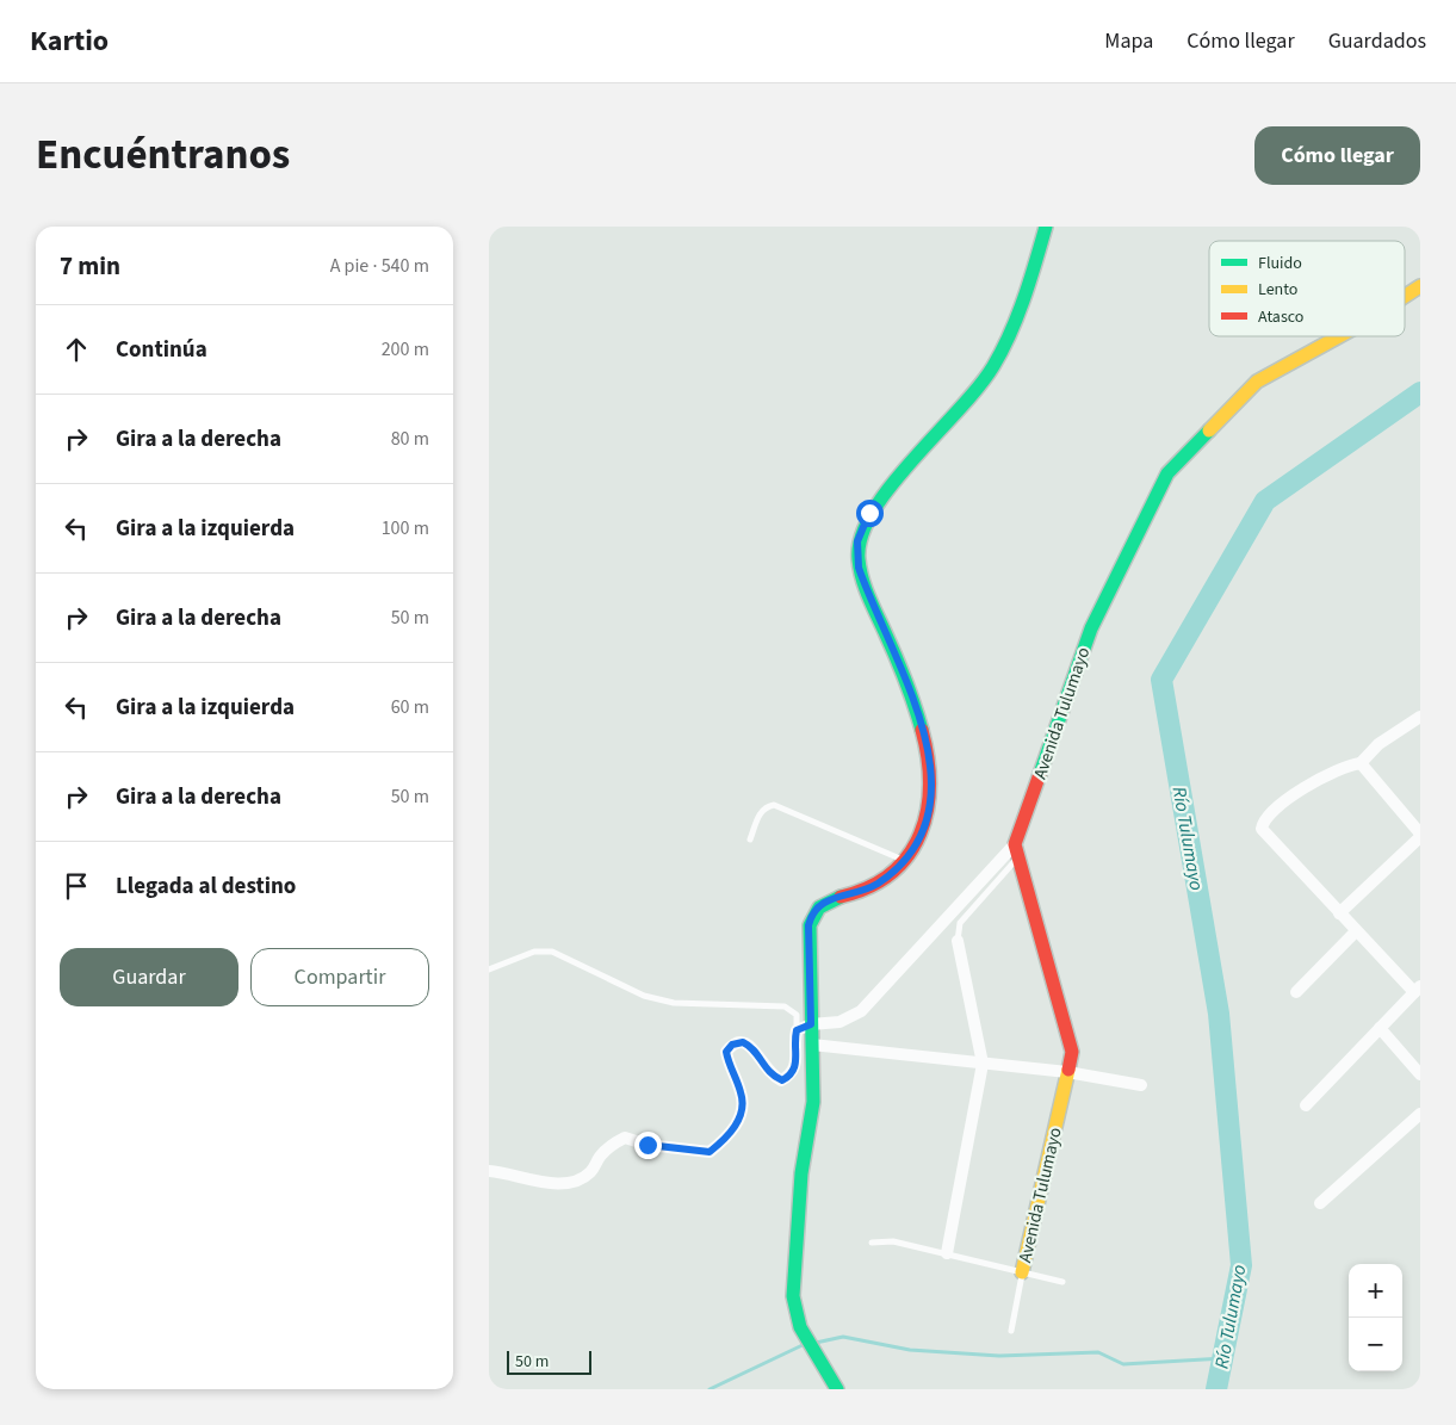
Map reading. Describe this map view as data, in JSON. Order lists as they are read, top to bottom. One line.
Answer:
{"streets":{"main road":["Avenida Tulumayo"]},"water":["Río Tulumayo"],"legend":["Fluido","Lento","Atasco"],"scale_bar":"50 m","page":{"header":"Kartio","nav":["Mapa","Cómo llegar","Guardados"],"title":"Encuéntranos","buttons":["Cómo llegar",["Guardar","Compartir"]],"heading":["7 min","A pie · 540 m"],"list":[["Continúa","200 m"],["Gira a la derecha","80 m"],["Gira a la izquierda","100 m"],["Gira a la derecha","50 m"],["Gira a la izquierda","60 m"],["Gira a la derecha","50 m"],"Llegada al destino"],"map_buttons":["+","−"],"scale":"50 m"}}
